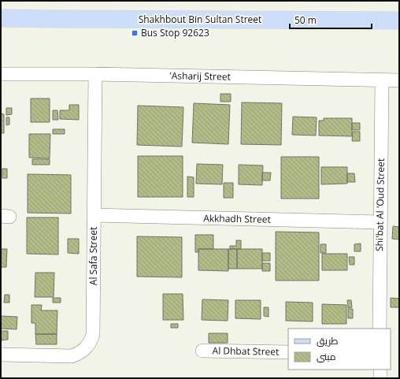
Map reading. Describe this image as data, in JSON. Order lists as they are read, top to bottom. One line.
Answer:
{"streets":{"main road":["Shakhbout Bin Sultan Street"],"street":["'Asharij Street","Shi'bat Al 'Oud Street","Akkhadh Street","Al Safa Street","Al Dhbat Street"]},"crossings":[["'Asharij Street","Shi'bat Al 'Oud Street"],["'Asharij Street","Al Safa Street"],["Shi'bat Al 'Oud Street","Akkhadh Street"],["Akkhadh Street","Al Safa Street"]],"places":{"transit":["Bus Stop 92623"]},"legend":["طريق","مبنى"],"scale_bar":"50 m"}
